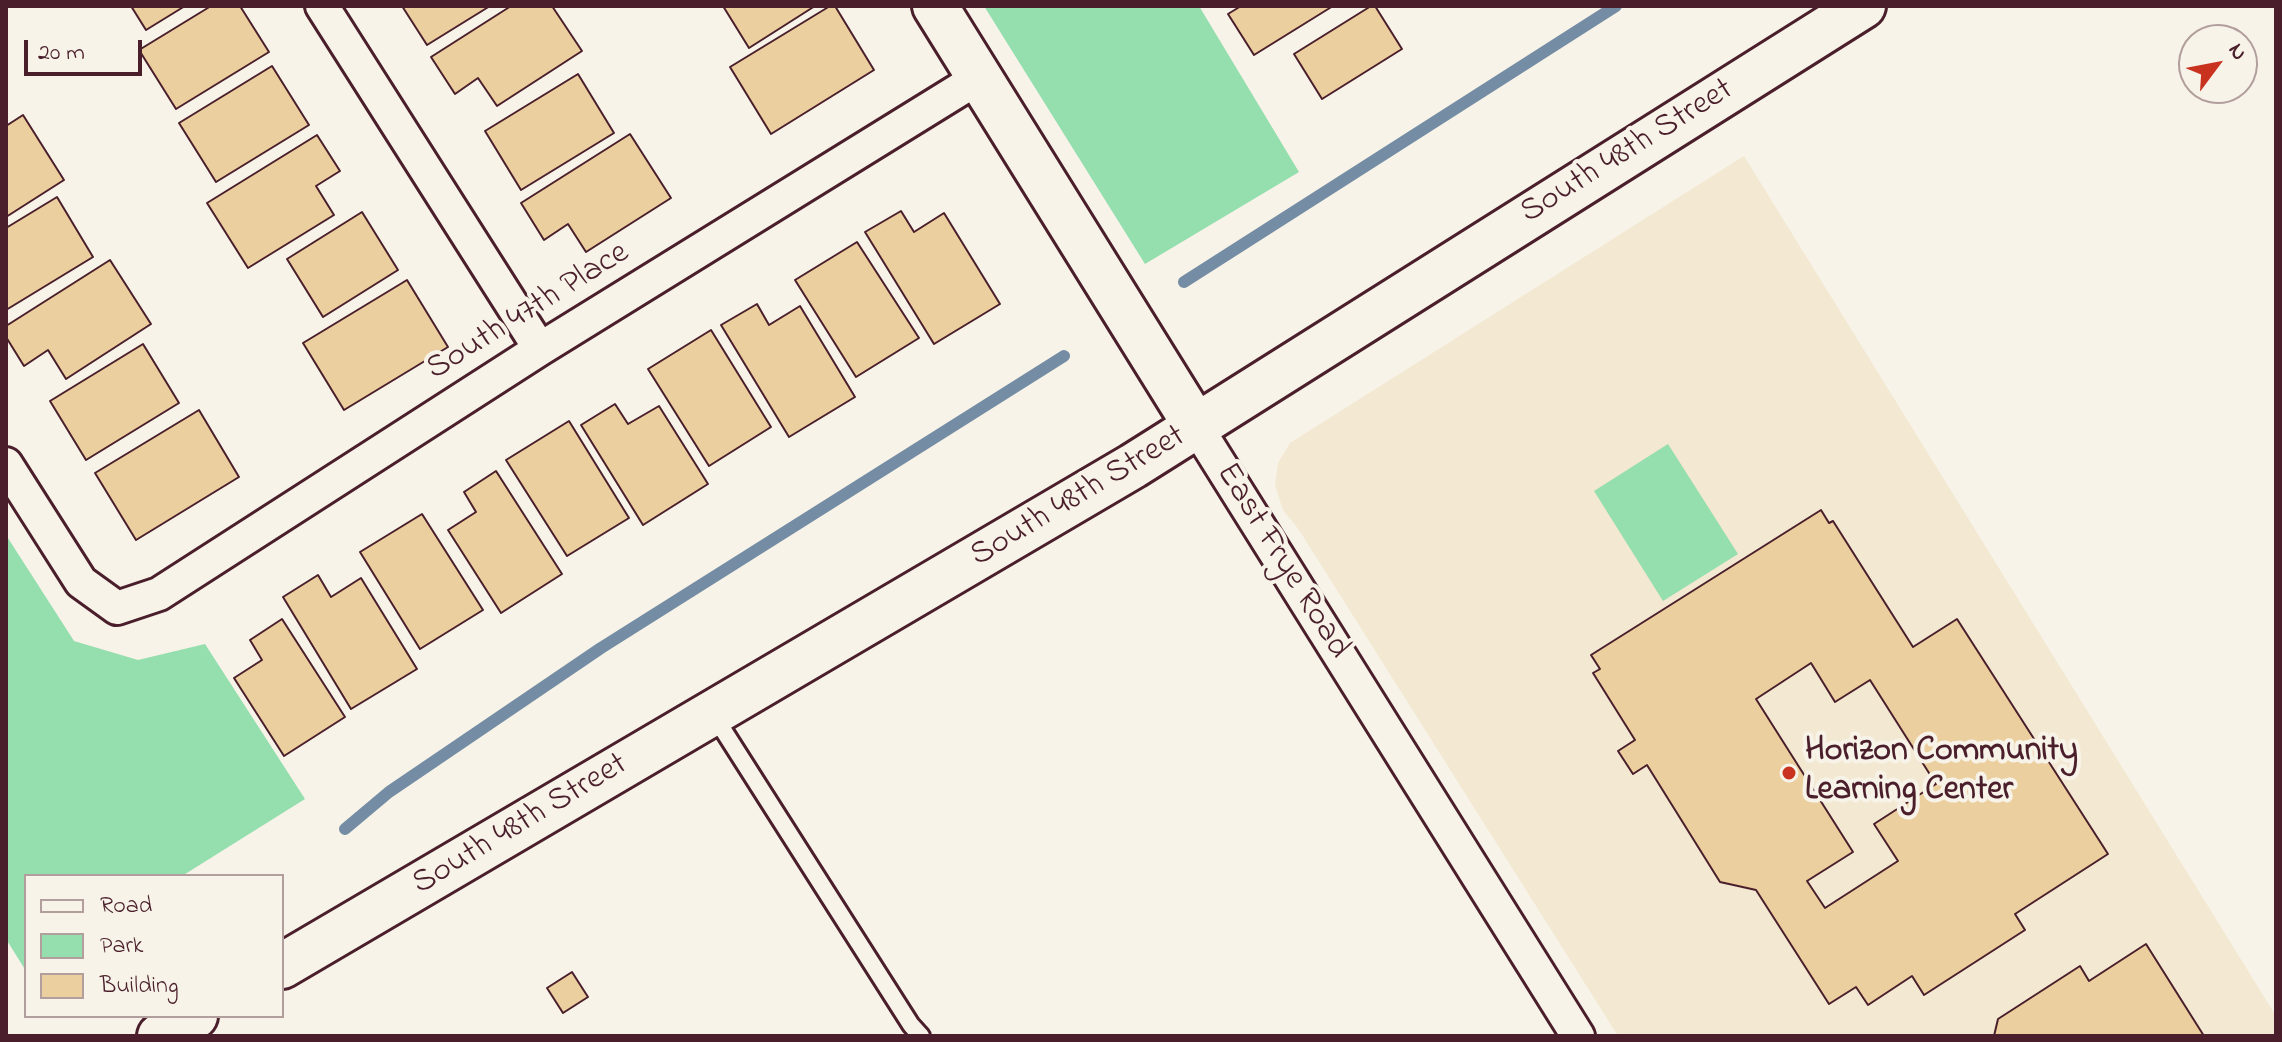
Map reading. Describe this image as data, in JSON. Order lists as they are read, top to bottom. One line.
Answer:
{"streets":{"street":["South 48th Street","South 47th Place","East Frye Road"]},"crossings":[["South 48th Street","East Frye Road"],["South 47th Place","East Frye Road"]],"places":["Horizon Community Learning Center"],"legend":["Road","Park","Building"],"scale_bar":"20 m","north":"top right"}
